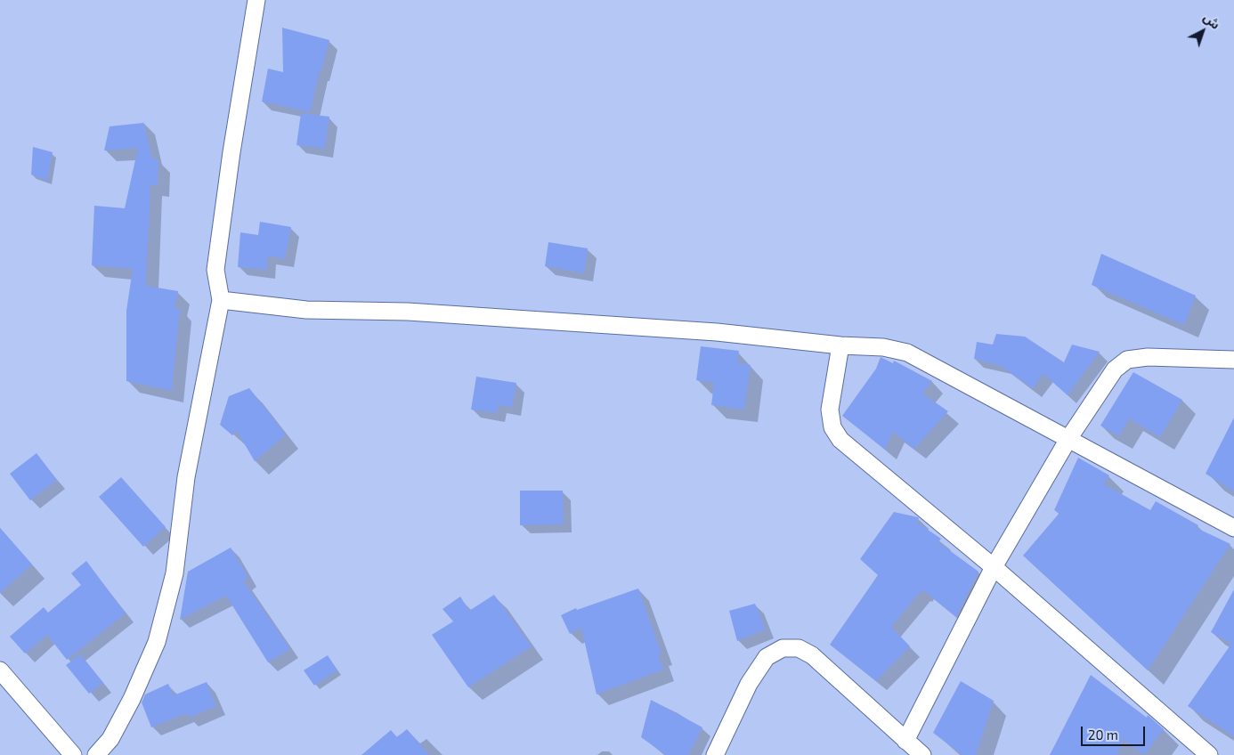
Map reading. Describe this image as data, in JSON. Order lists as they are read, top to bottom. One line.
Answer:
{"scale_bar":"20 m","north":"top right"}
